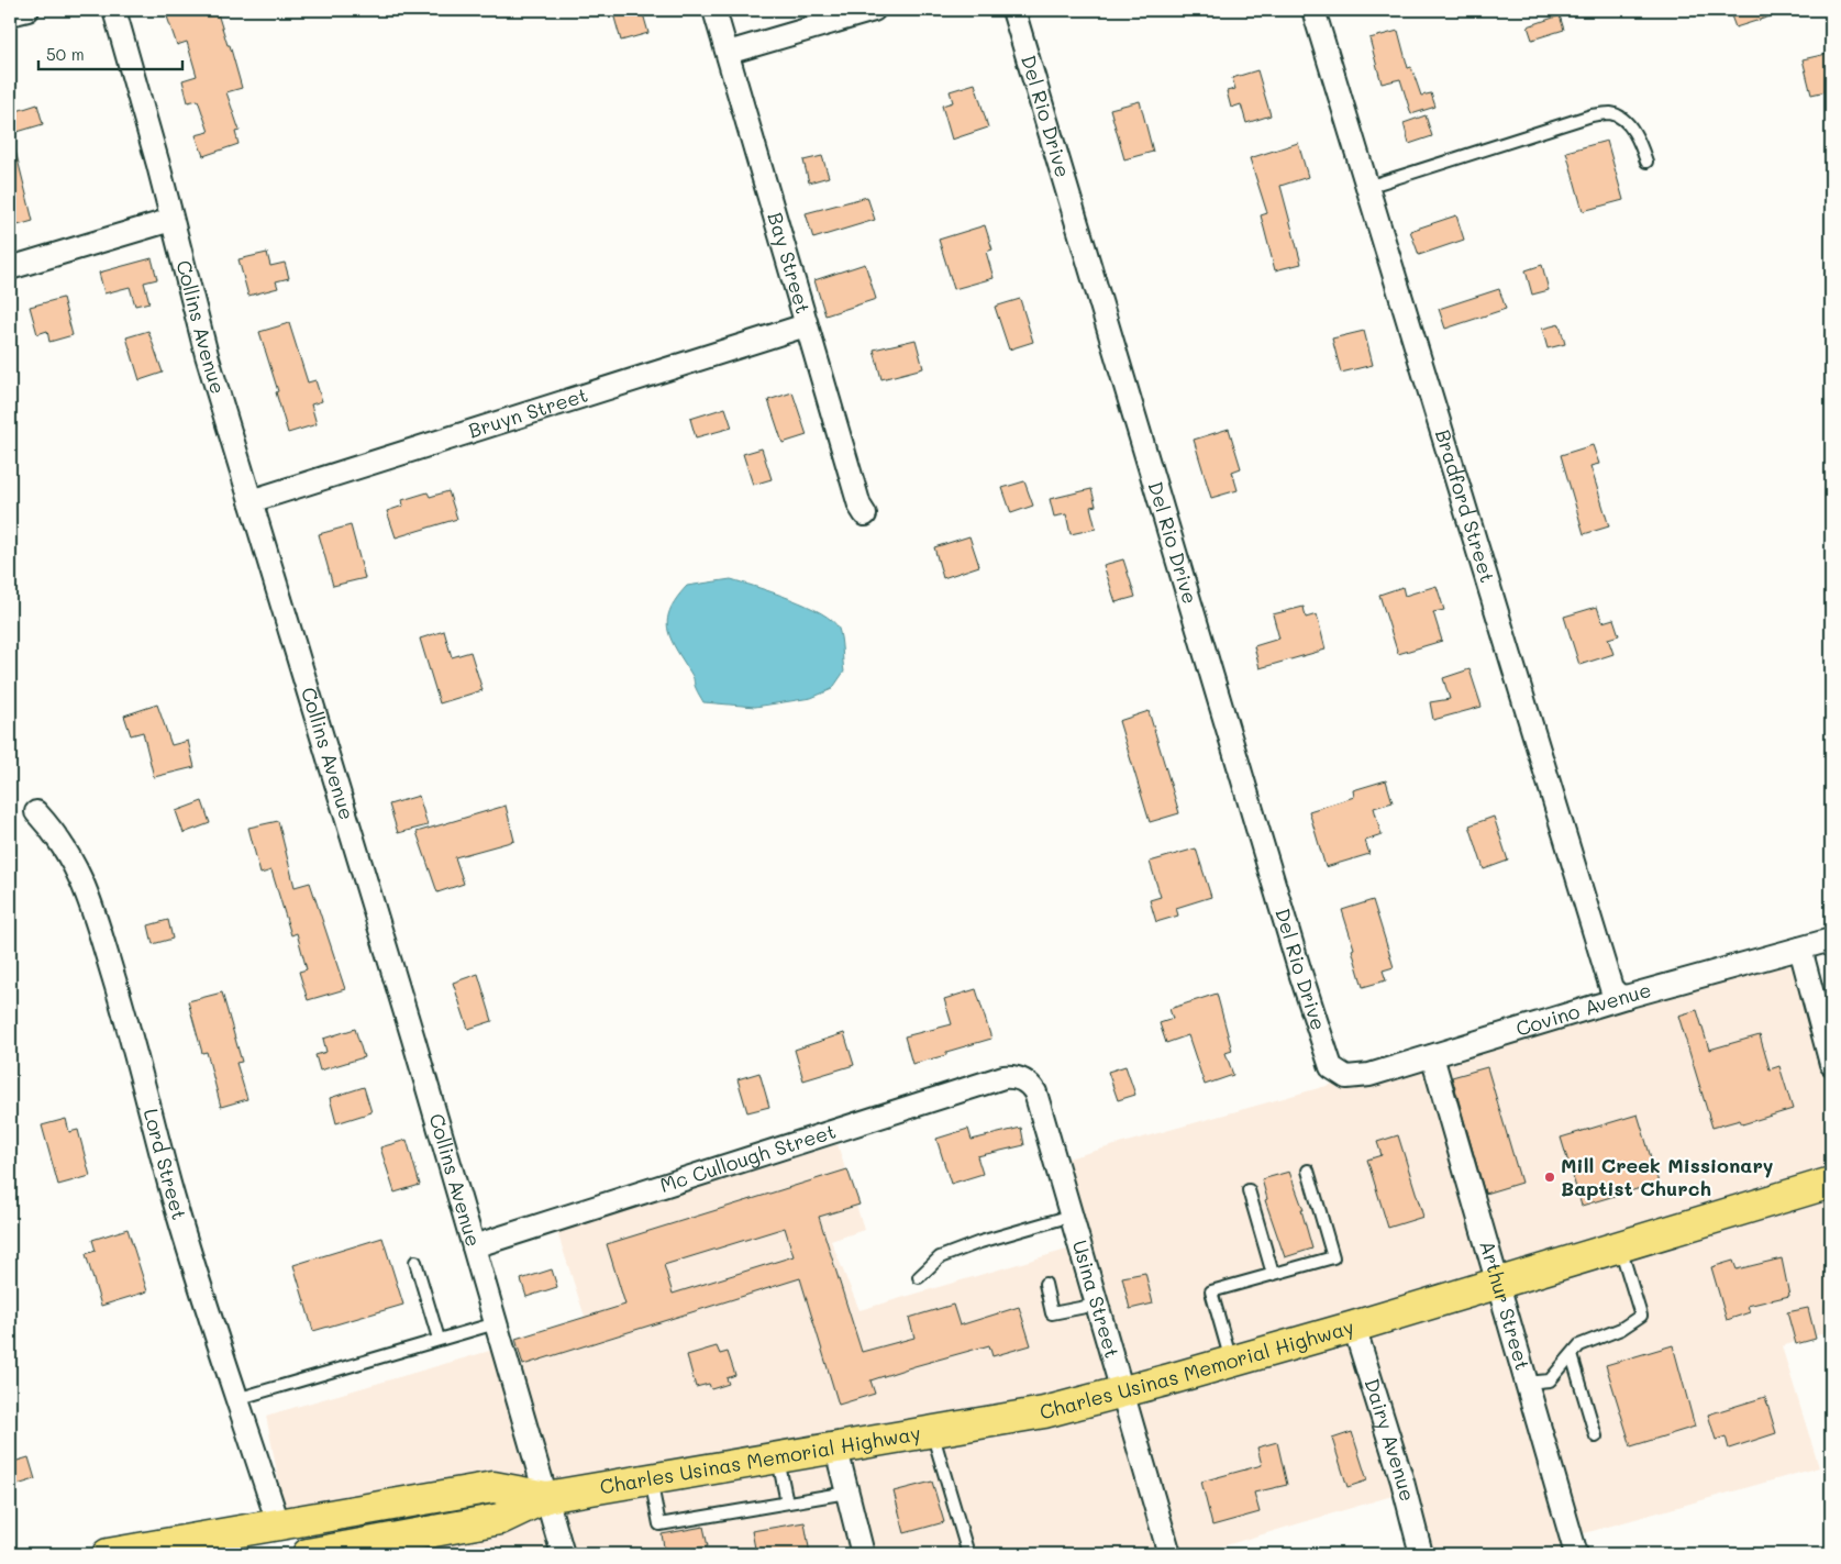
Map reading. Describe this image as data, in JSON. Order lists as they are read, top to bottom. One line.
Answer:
{"streets":{"highway":["Charles Usinas Memorial Highway"],"street":["Del Rio Drive","Bay Street","Collins Avenue","Bruyn Street","Bradford Street","Covino Avenue","Mc Cullough Street","Lord Street","Usina Street","Arthur Street","Dairy Avenue"]},"crossings":[["Del Rio Drive","Covino Avenue"],["Bay Street","Bruyn Street"],["Collins Avenue","Bruyn Street"],["Collins Avenue","Mc Cullough Street"],["Collins Avenue","Charles Usinas Memorial Highway"],["Bradford Street","Covino Avenue"],["Covino Avenue","Arthur Street"],["Mc Cullough Street","Usina Street"],["Lord Street","Charles Usinas Memorial Highway"],["Usina Street","Charles Usinas Memorial Highway"],["Arthur Street","Charles Usinas Memorial Highway"],["Charles Usinas Memorial Highway","Dairy Avenue"]],"places":["Mill Creek Missionary Baptist Church"],"scale_bar":"50 m"}
